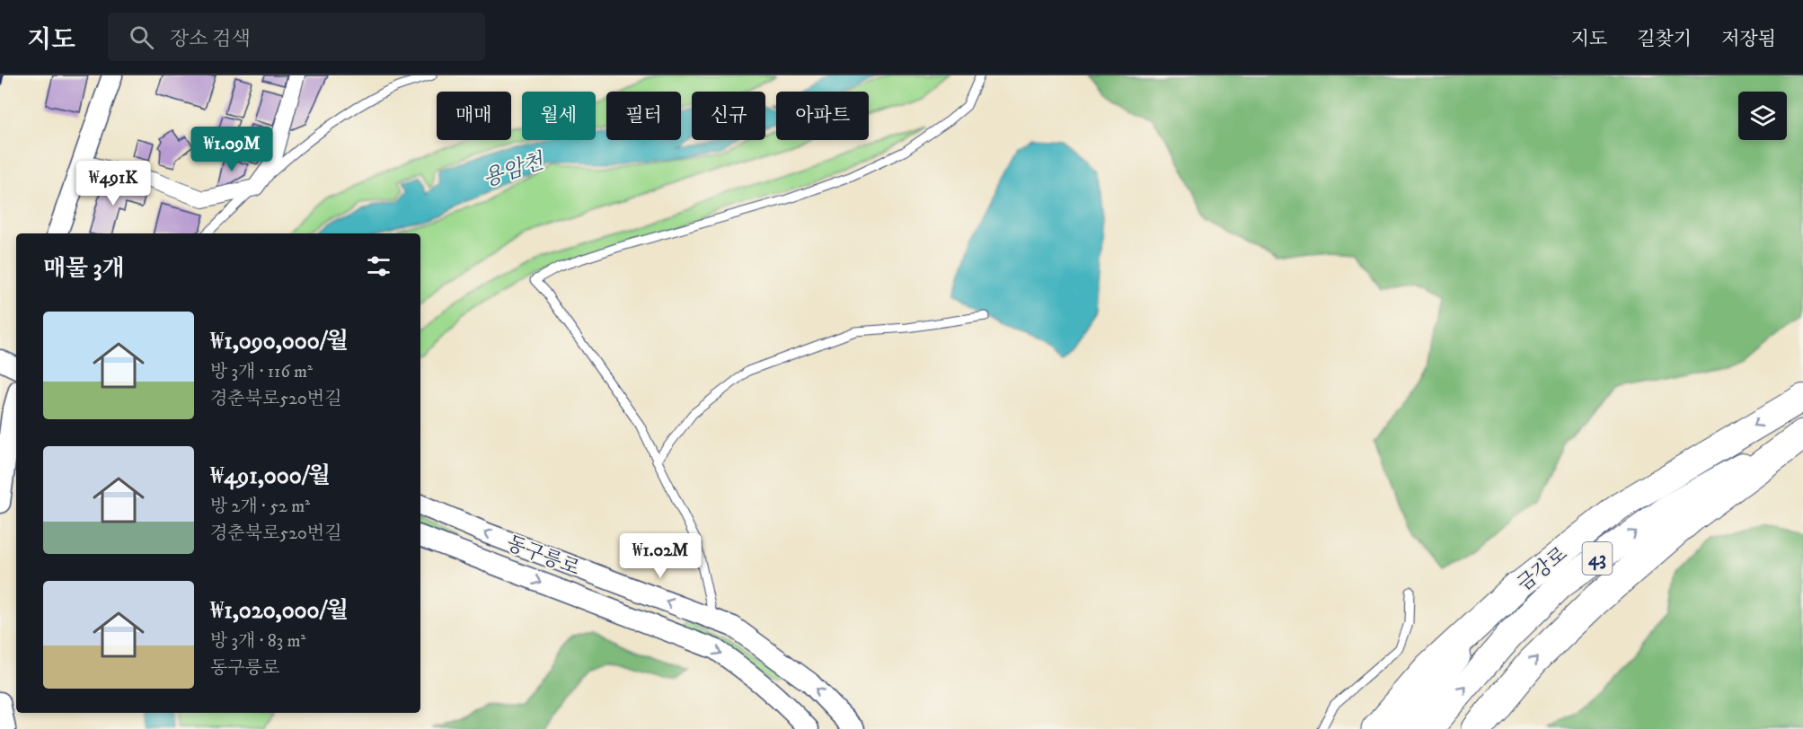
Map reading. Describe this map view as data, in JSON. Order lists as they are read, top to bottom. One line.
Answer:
{"streets":{"highway":["43","금강로"],"street":["동구릉로"]},"water":["용암천"],"page":{"header":"지도","search":"장소 검색","nav":["지도","길찾기","저장됨"],"chip":["매매","월세","필터","신규","아파트"],"price":["₩1.09M","₩491K","₩1.02M"],"heading":"매물 3개","list":[{"name":"₩1,090,000/월","note":"방 3개 · 116 m² · 경춘북로520번길"},{"name":"₩491,000/월","note":"방 2개 · 52 m² · 경춘북로520번길"},{"name":"₩1,020,000/월","note":"방 3개 · 83 m² · 동구릉로"}]}}
